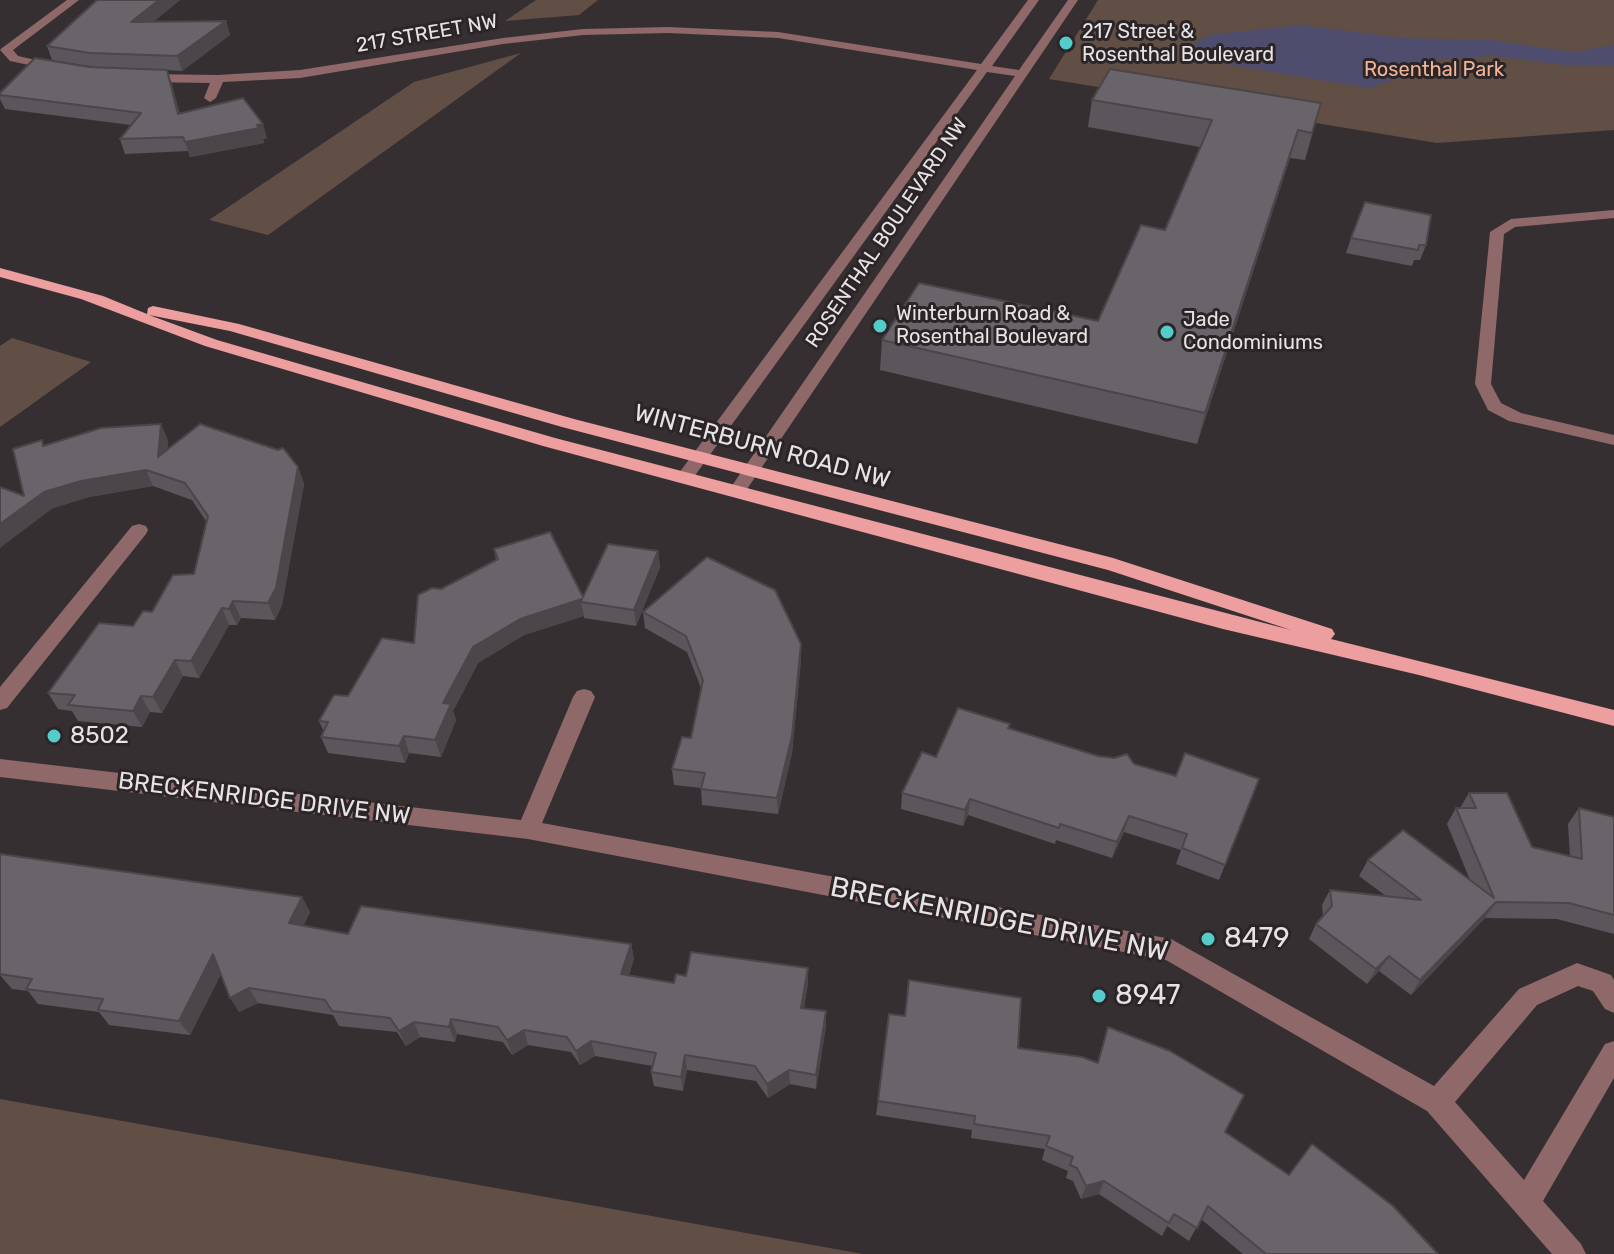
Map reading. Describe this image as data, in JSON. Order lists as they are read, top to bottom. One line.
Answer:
{"streets":{"main road":["WINTERBURN ROAD NW"],"street":["217 STREET NW","ROSENTHAL BOULEVARD NW","BRECKENRIDGE DRIVE NW"]},"crossings":[["217 STREET NW","ROSENTHAL BOULEVARD NW"],["ROSENTHAL BOULEVARD NW","WINTERBURN ROAD NW"]],"parks":["Rosenthal Park"],"places":["217 Street & Rosenthal Boulevard","Winterburn Road & Rosenthal Boulevard","Jade Condominiums","8502","8479","8947"]}
